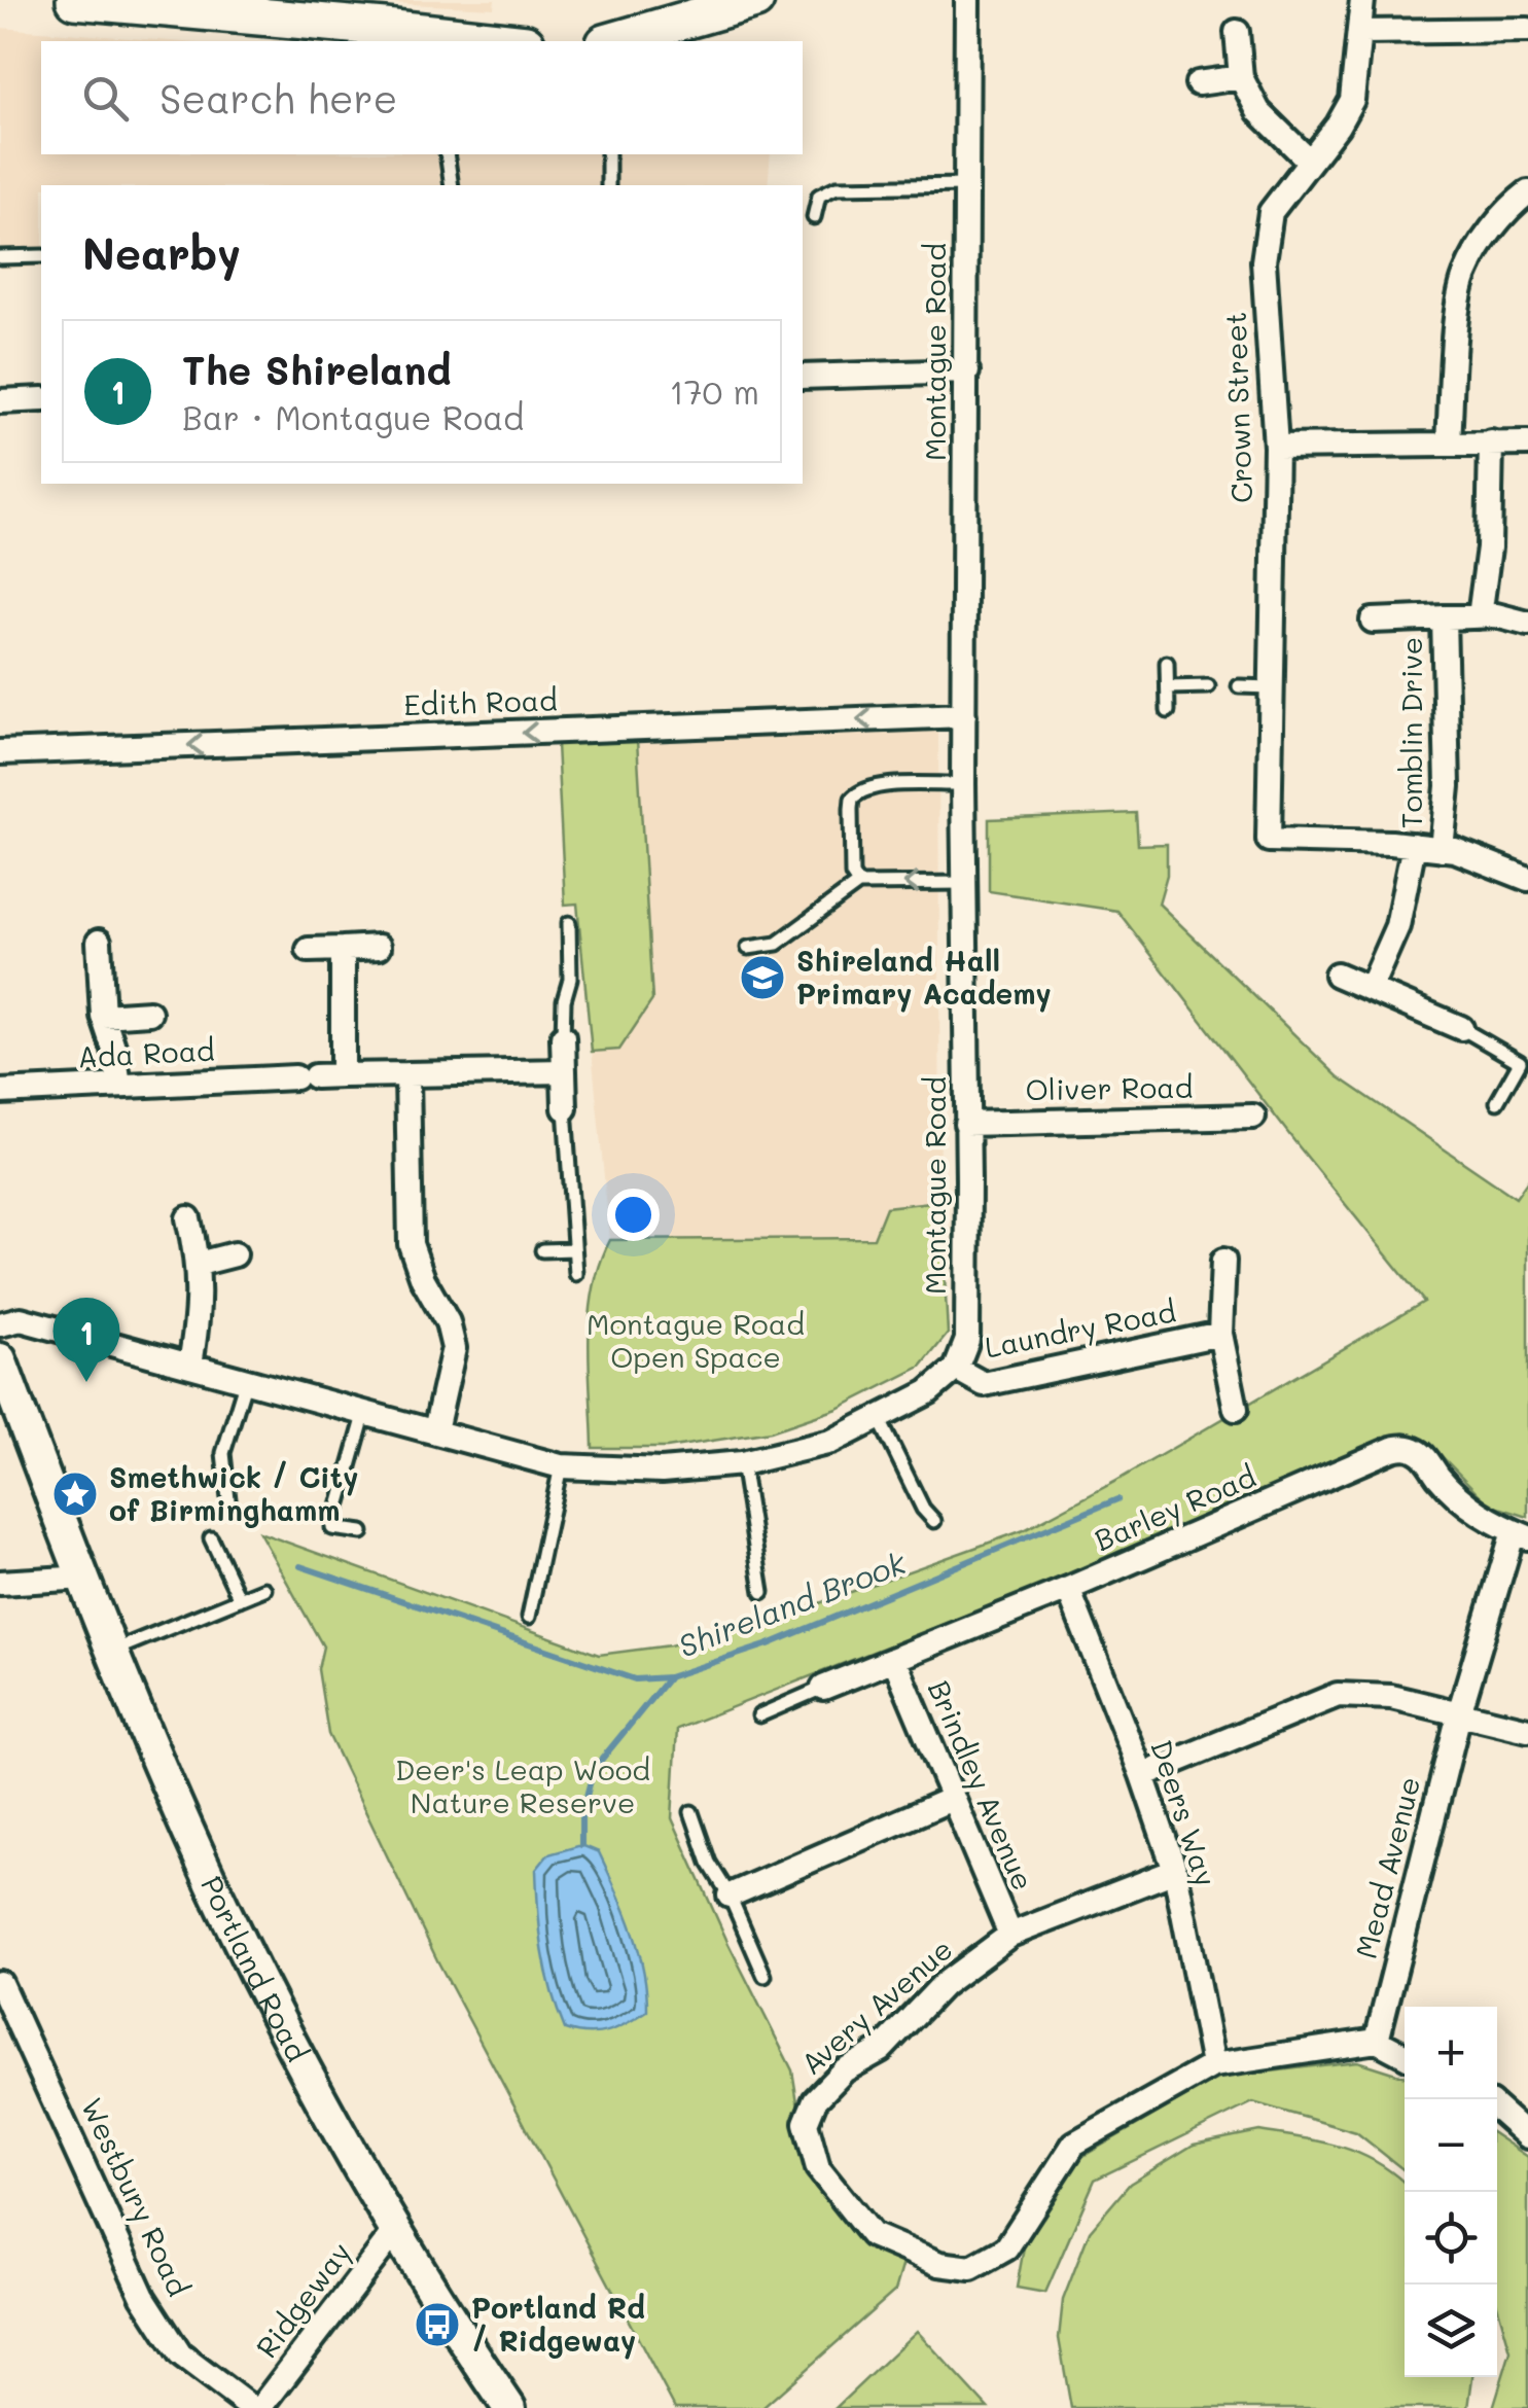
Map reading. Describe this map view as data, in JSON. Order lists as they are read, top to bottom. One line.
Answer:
{"streets":{"main road":["Portland Road"],"street":["Montague Road","Crown Street","Edith Road","Tomblin Drive","Ada Road","Oliver Road","Laundry Road","Barley Road","Brindley Avenue","Deers Way","Mead Avenue","Avery Avenue","Westbury Road","Ridgeway"]},"crossings":[["Montague Road","Edith Road"],["Montague Road","Oliver Road"],["Montague Road","Laundry Road"],["Barley Road","Brindley Avenue"],["Barley Road","Deers Way"],["Barley Road","Mead Avenue"],["Brindley Avenue","Avery Avenue"],["Deers Way","Avery Avenue"],["Portland Road","Ridgeway"]],"one_way":["Edith Road"],"water":["Shireland Brook"],"parks":["Montague Road Open Space","Deer's Leap Wood Nature Reserve"],"places":{"school or university":["Shireland Hall Primary Academy"],"place":["Smethwick / City of Birminghamm"],"bus stop":["Portland Rd / Ridgeway"]},"page":{"search":"Search here","heading":"Nearby","list":[{"mark":"1","name":"The Shireland","note":"Bar · Montague Road","value":"170 m"}],"pins":"1","map_buttons":["+","−"]}}
